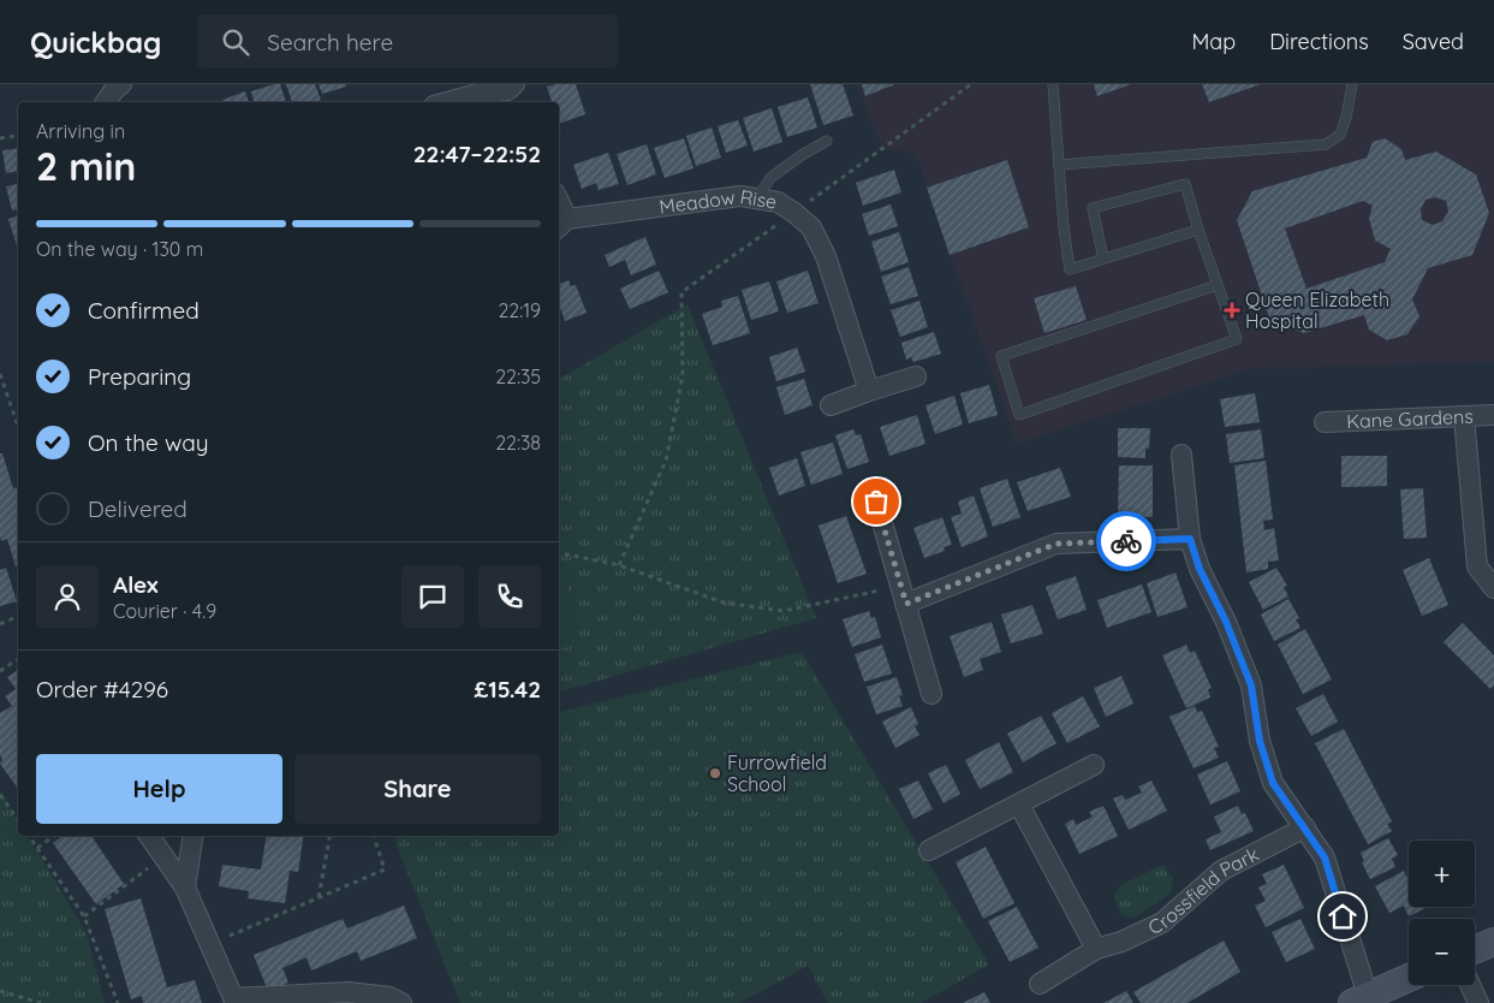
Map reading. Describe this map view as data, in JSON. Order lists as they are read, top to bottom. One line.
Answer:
{"streets":{"street":["Meadow Rise","Kane Gardens","Crossfield Park"]},"places":{"health":["Queen Elizabeth Hospital"],"other":["Furrowfield School"]},"page":{"header":"Quickbag","search":"Search here","nav":["Map","Directions","Saved"],"heading":["2 min","Arriving in","22:47–22:52"],"panel":["Alex","Courier · 4.9","Order #4296","£15.42"],"bar":"On the way · 130 m","list":[["Confirmed","22:19"],["Preparing","22:35"],["On the way","22:38"],"Delivered"],"buttons":["Help","Share"],"map_buttons":["+","−"]}}
